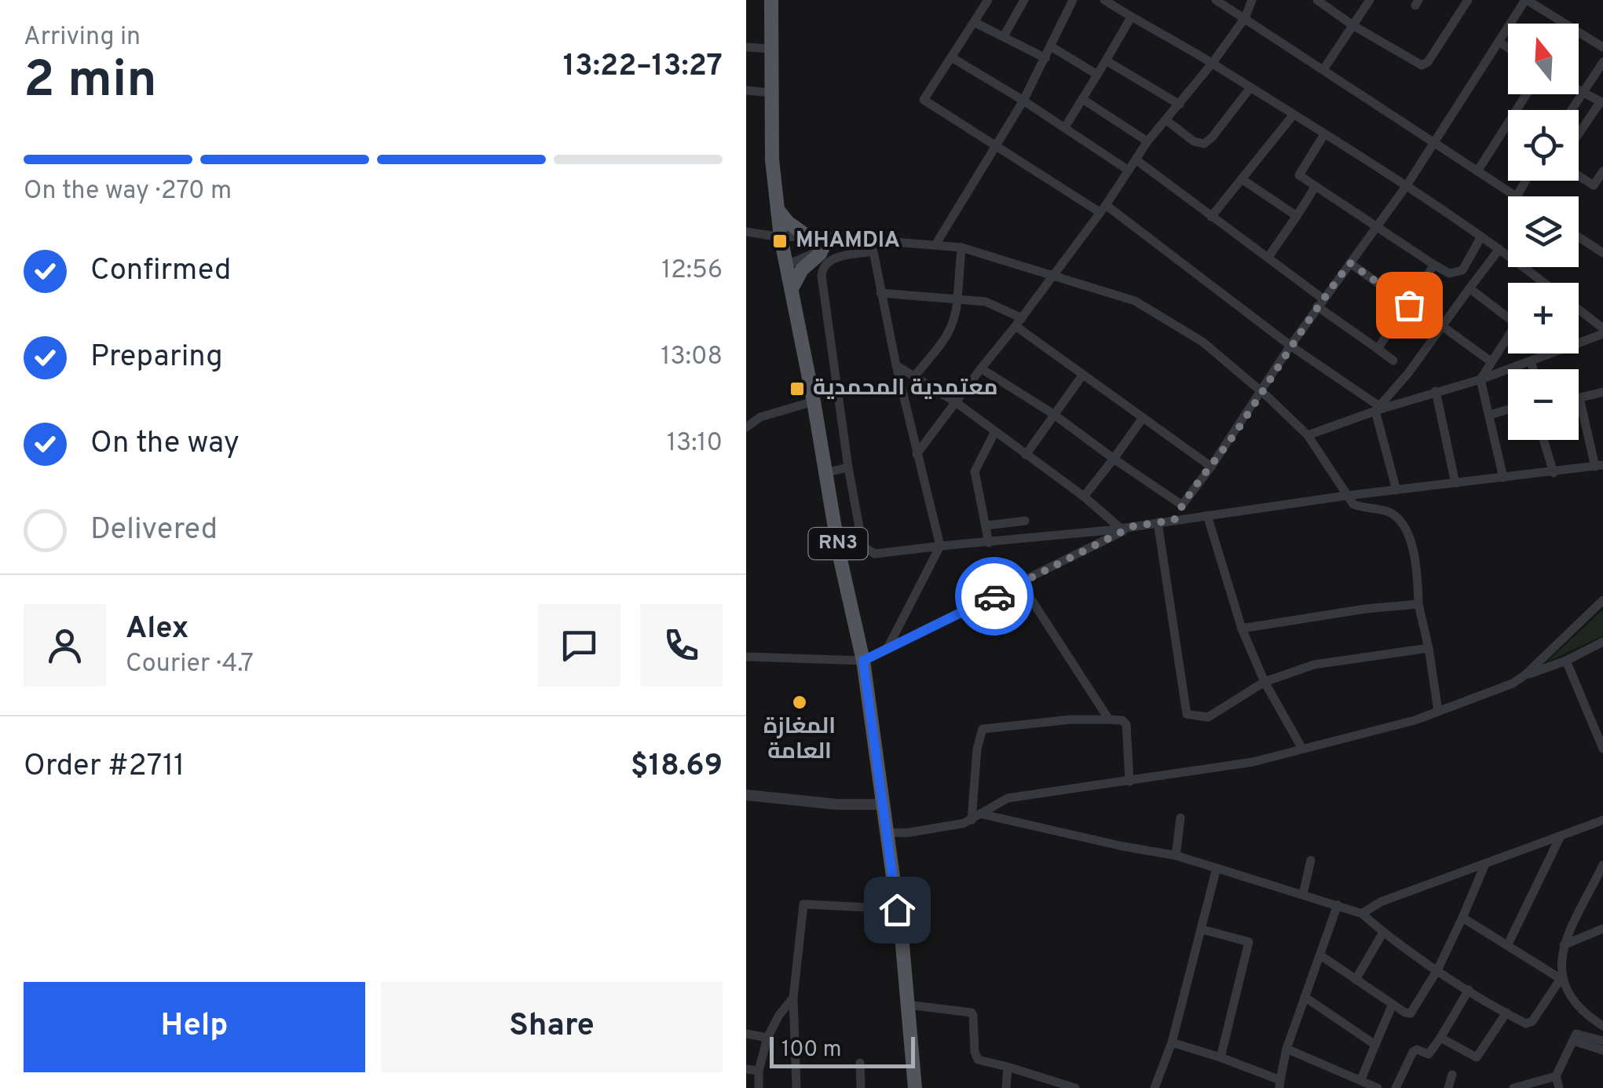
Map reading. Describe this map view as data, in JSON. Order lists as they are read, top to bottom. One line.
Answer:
{"streets":{"main road":["RN3"]},"places":{"transit":["MHAMDIA","معتمدية المحمدية"],"other":["المغازة العامة"]},"scale_bar":"100 m","north":"top","page":{"heading":["2 min","Arriving in","13:22–13:27"],"panel":["Alex","Courier · 4.7","Order #2711","$18.69"],"map_buttons":["+","−"],"bar":"On the way · 270 m","list":[["Confirmed","12:56"],["Preparing","13:08"],["On the way","13:10"],"Delivered"],"buttons":["Help","Share"],"scale":"100 m"}}
